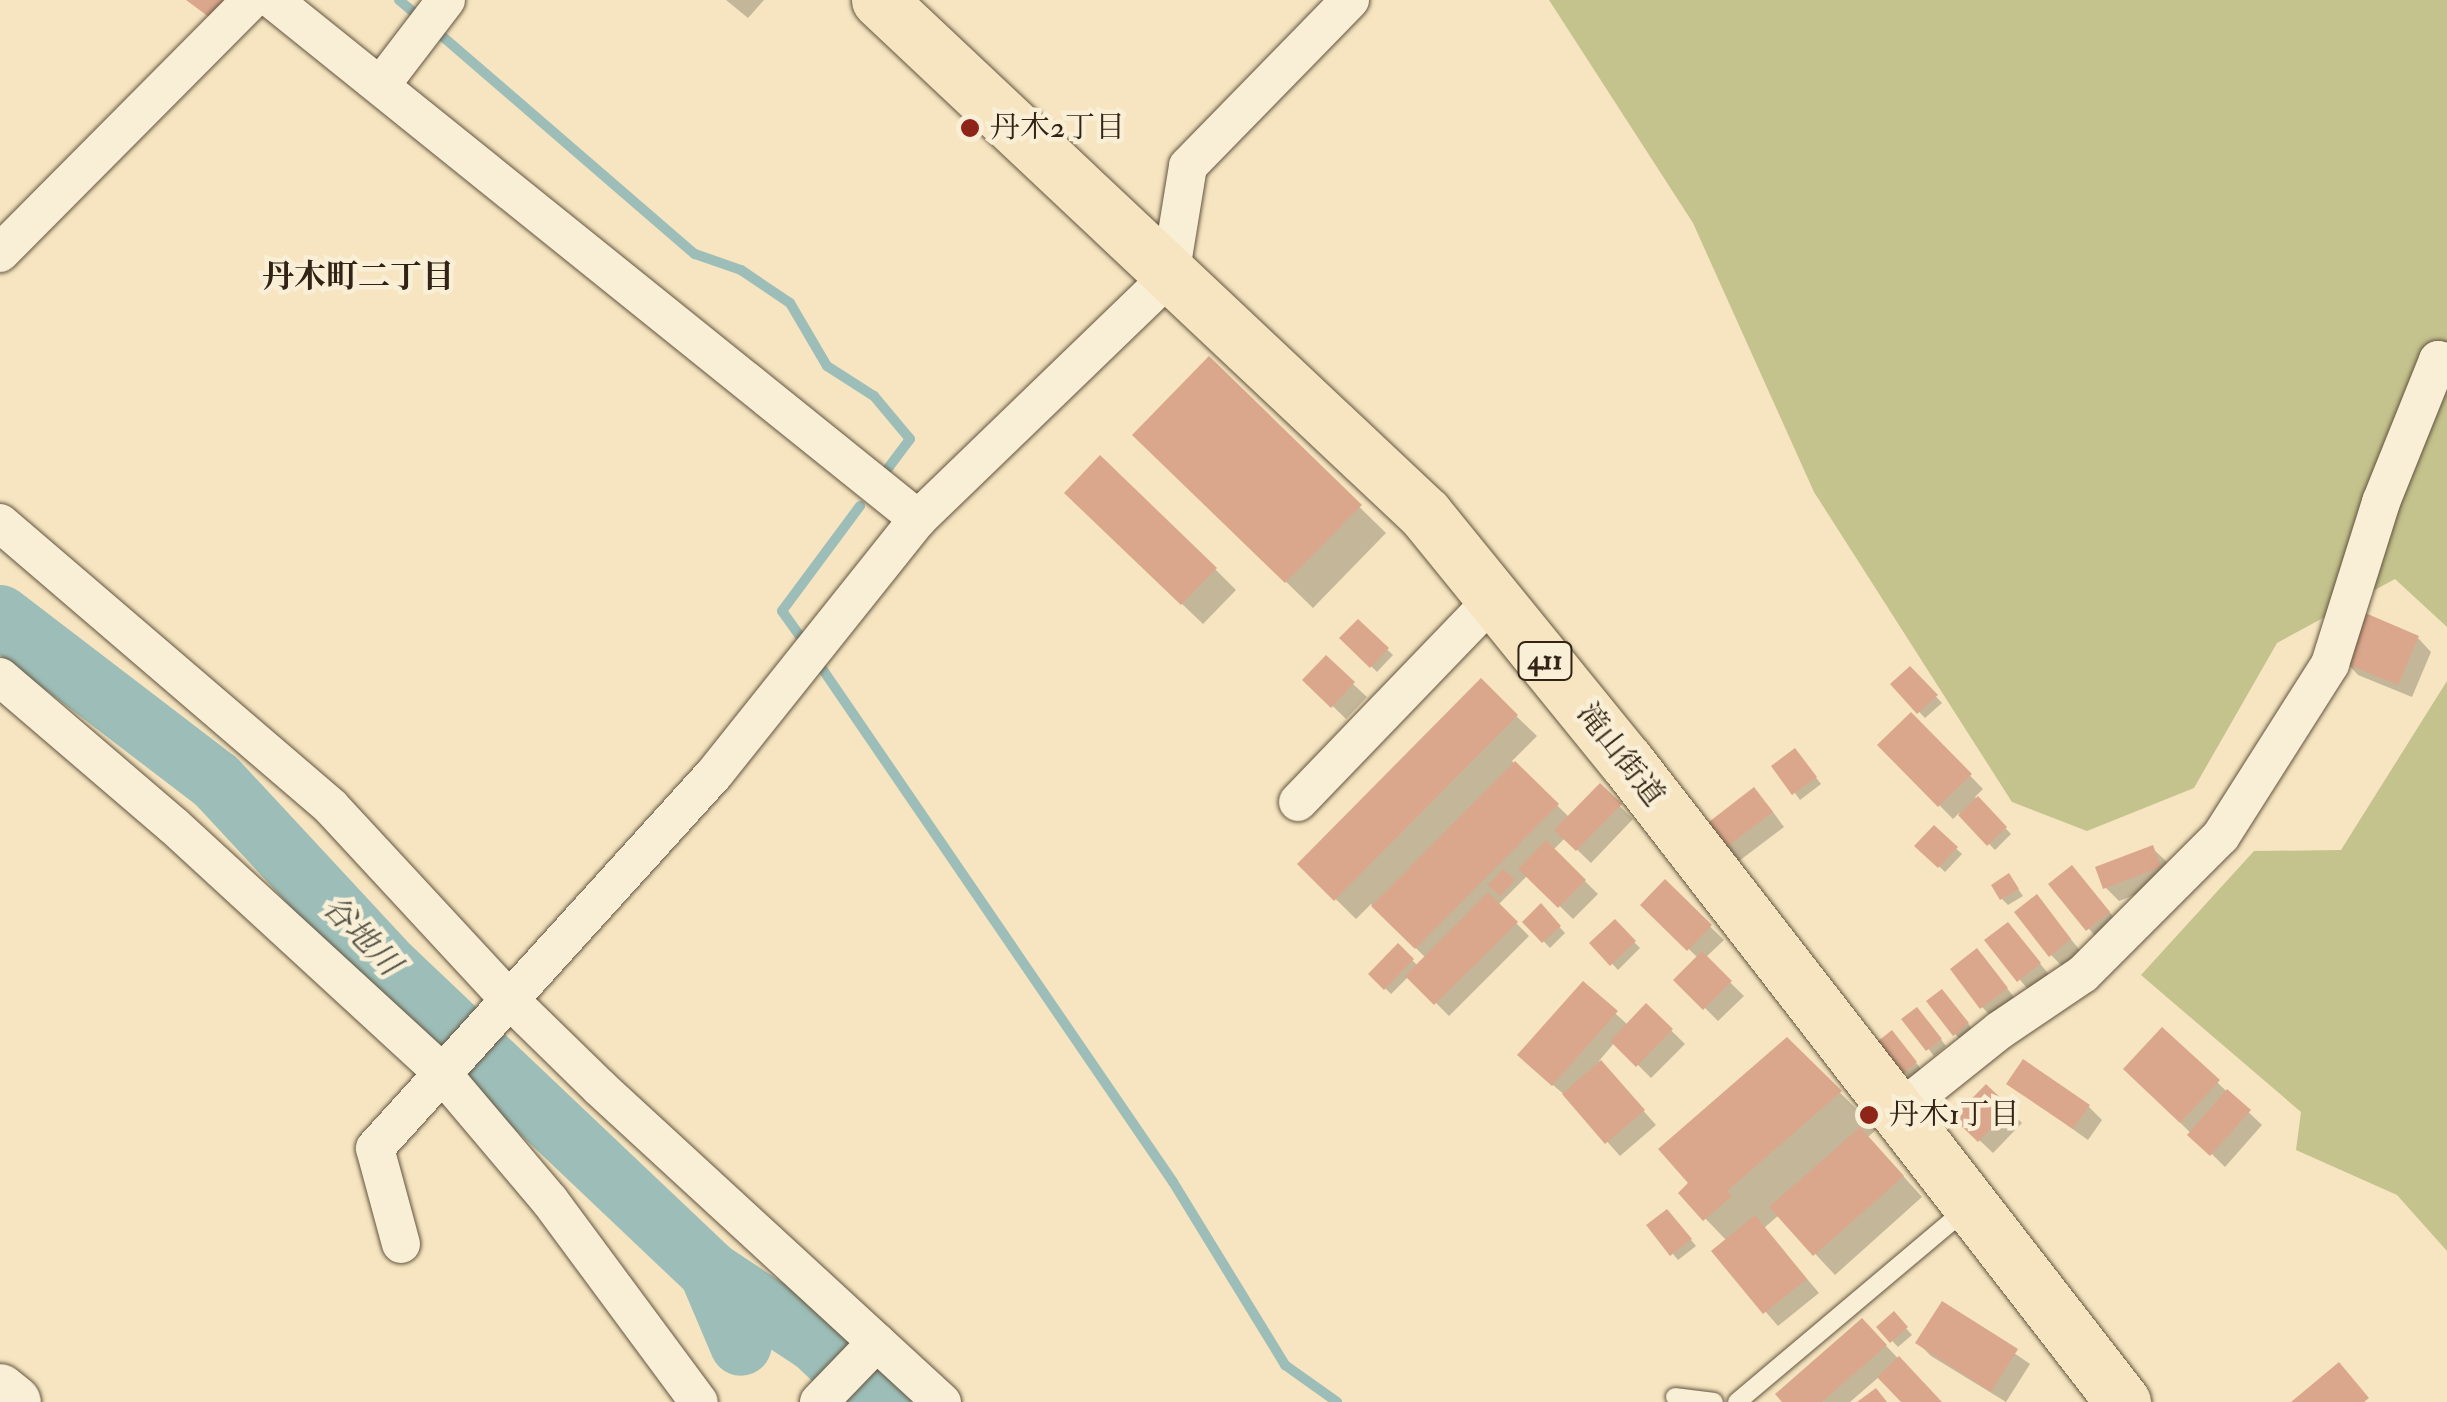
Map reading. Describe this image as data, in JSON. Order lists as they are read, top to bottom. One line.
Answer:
{"streets":{"highway":["411","滝山街道"]},"districts":["丹木町二丁目"],"water":["谷地川"],"places":["丹木2丁目","丹木1丁目"]}
